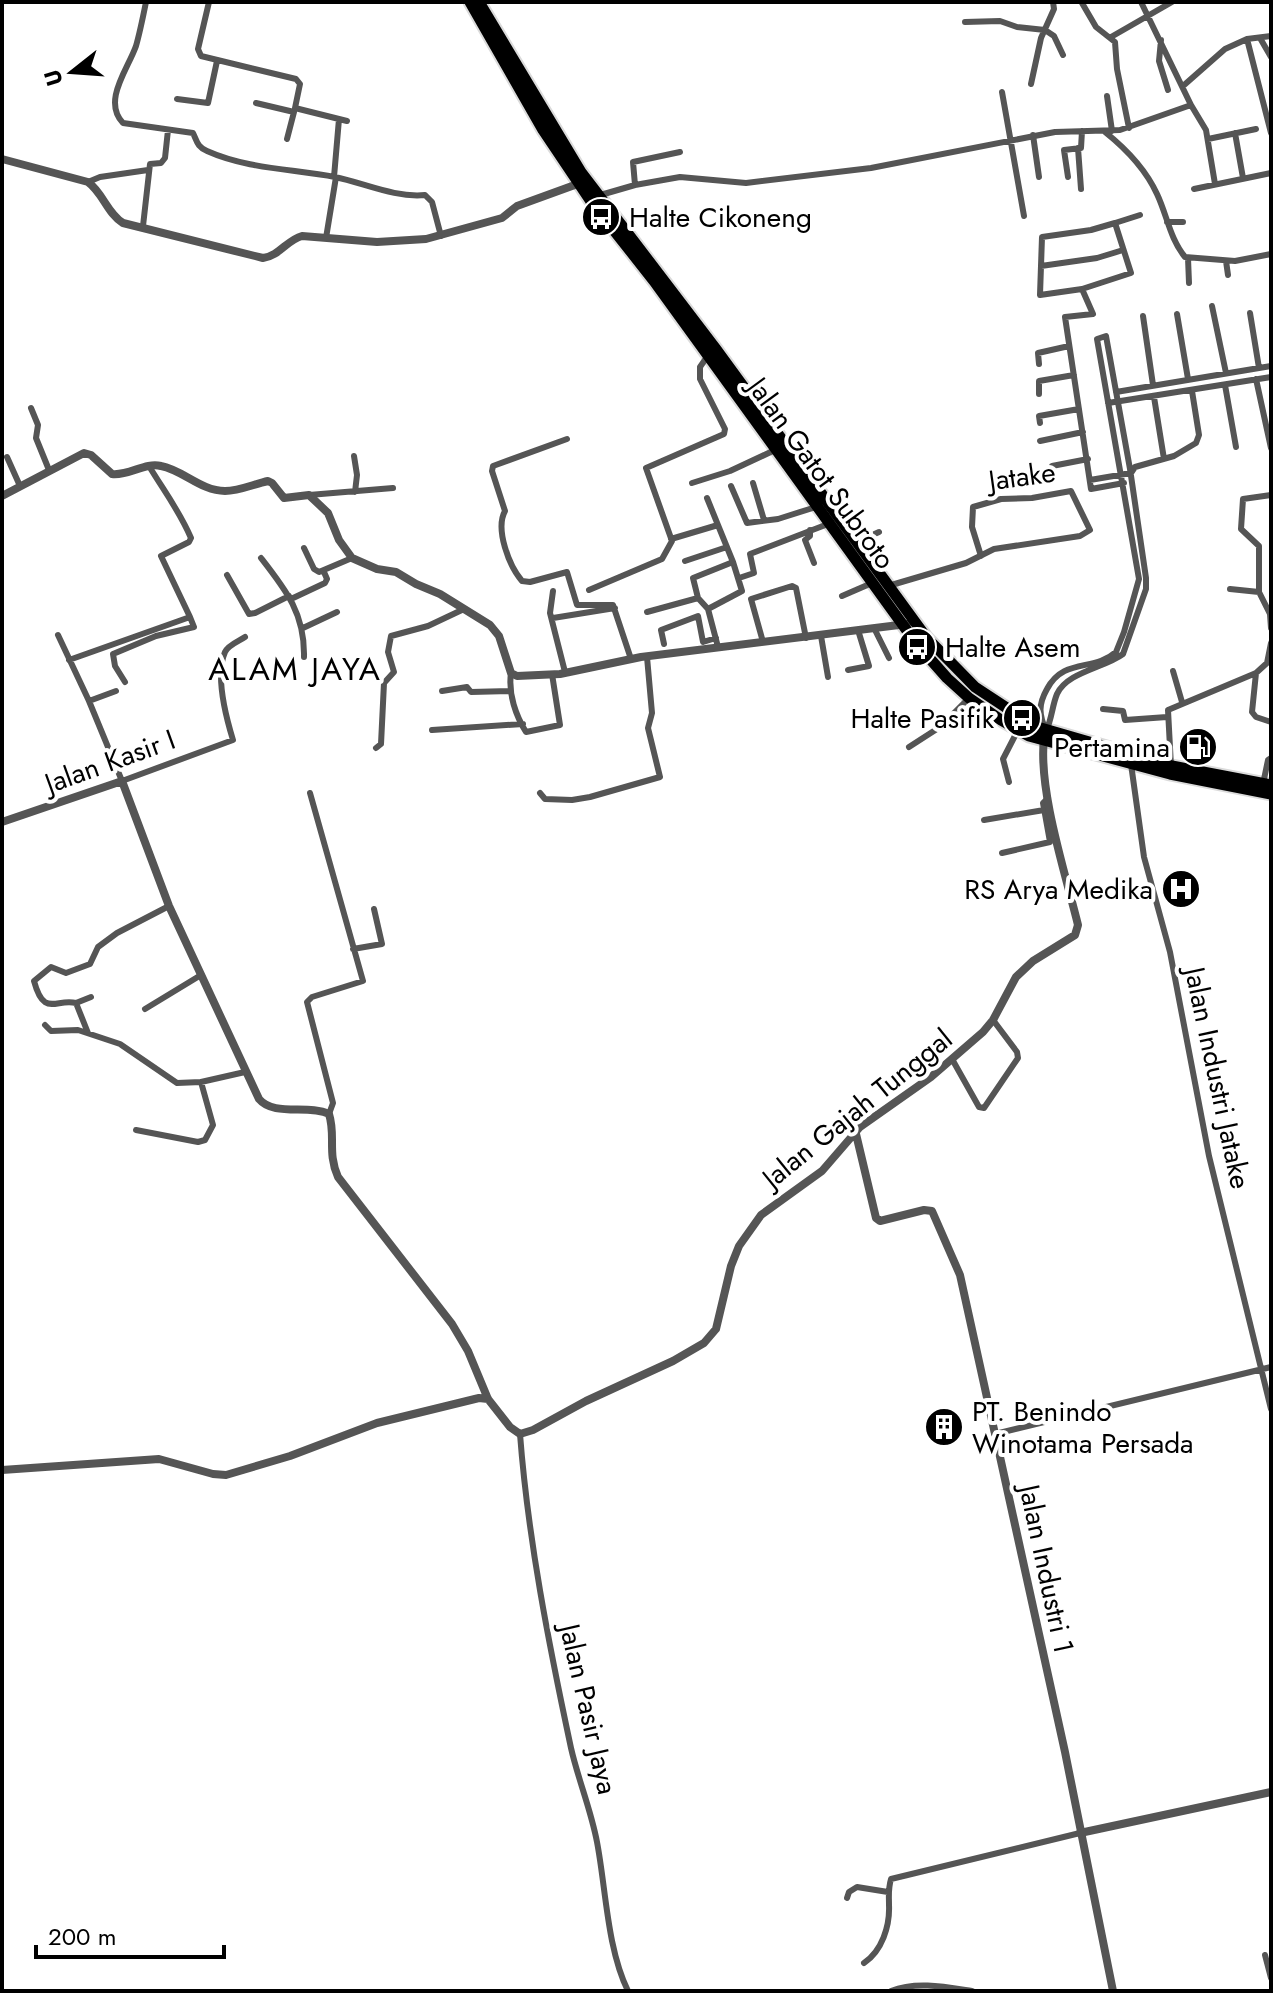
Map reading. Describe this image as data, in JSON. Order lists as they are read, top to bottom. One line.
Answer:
{"streets":{"highway":["Jalan Gatot Subroto"],"street":["Jatake","Jalan Kasir I","Jalan Industri Jatake","Jalan Gajah Tunggal","Jalan Industri 1","Jalan Pasir Jaya"]},"crossings":[["Jalan Gatot Subroto","Jalan Industri Jatake"],["Jalan Gatot Subroto","Jalan Gajah Tunggal"],["Jalan Gajah Tunggal","Jalan Industri 1"],["Jalan Gajah Tunggal","Jalan Pasir Jaya"]],"districts":["ALAM JAYA"],"places":{"bus stop":["Halte Cikoneng","Halte Asem","Halte Pasifik"],"fuel station":["Pertamina"],"hospital":["RS Arya Medika"],"building":["PT. Benindo Winotama Persada"]},"scale_bar":"200 m","north":"left"}
